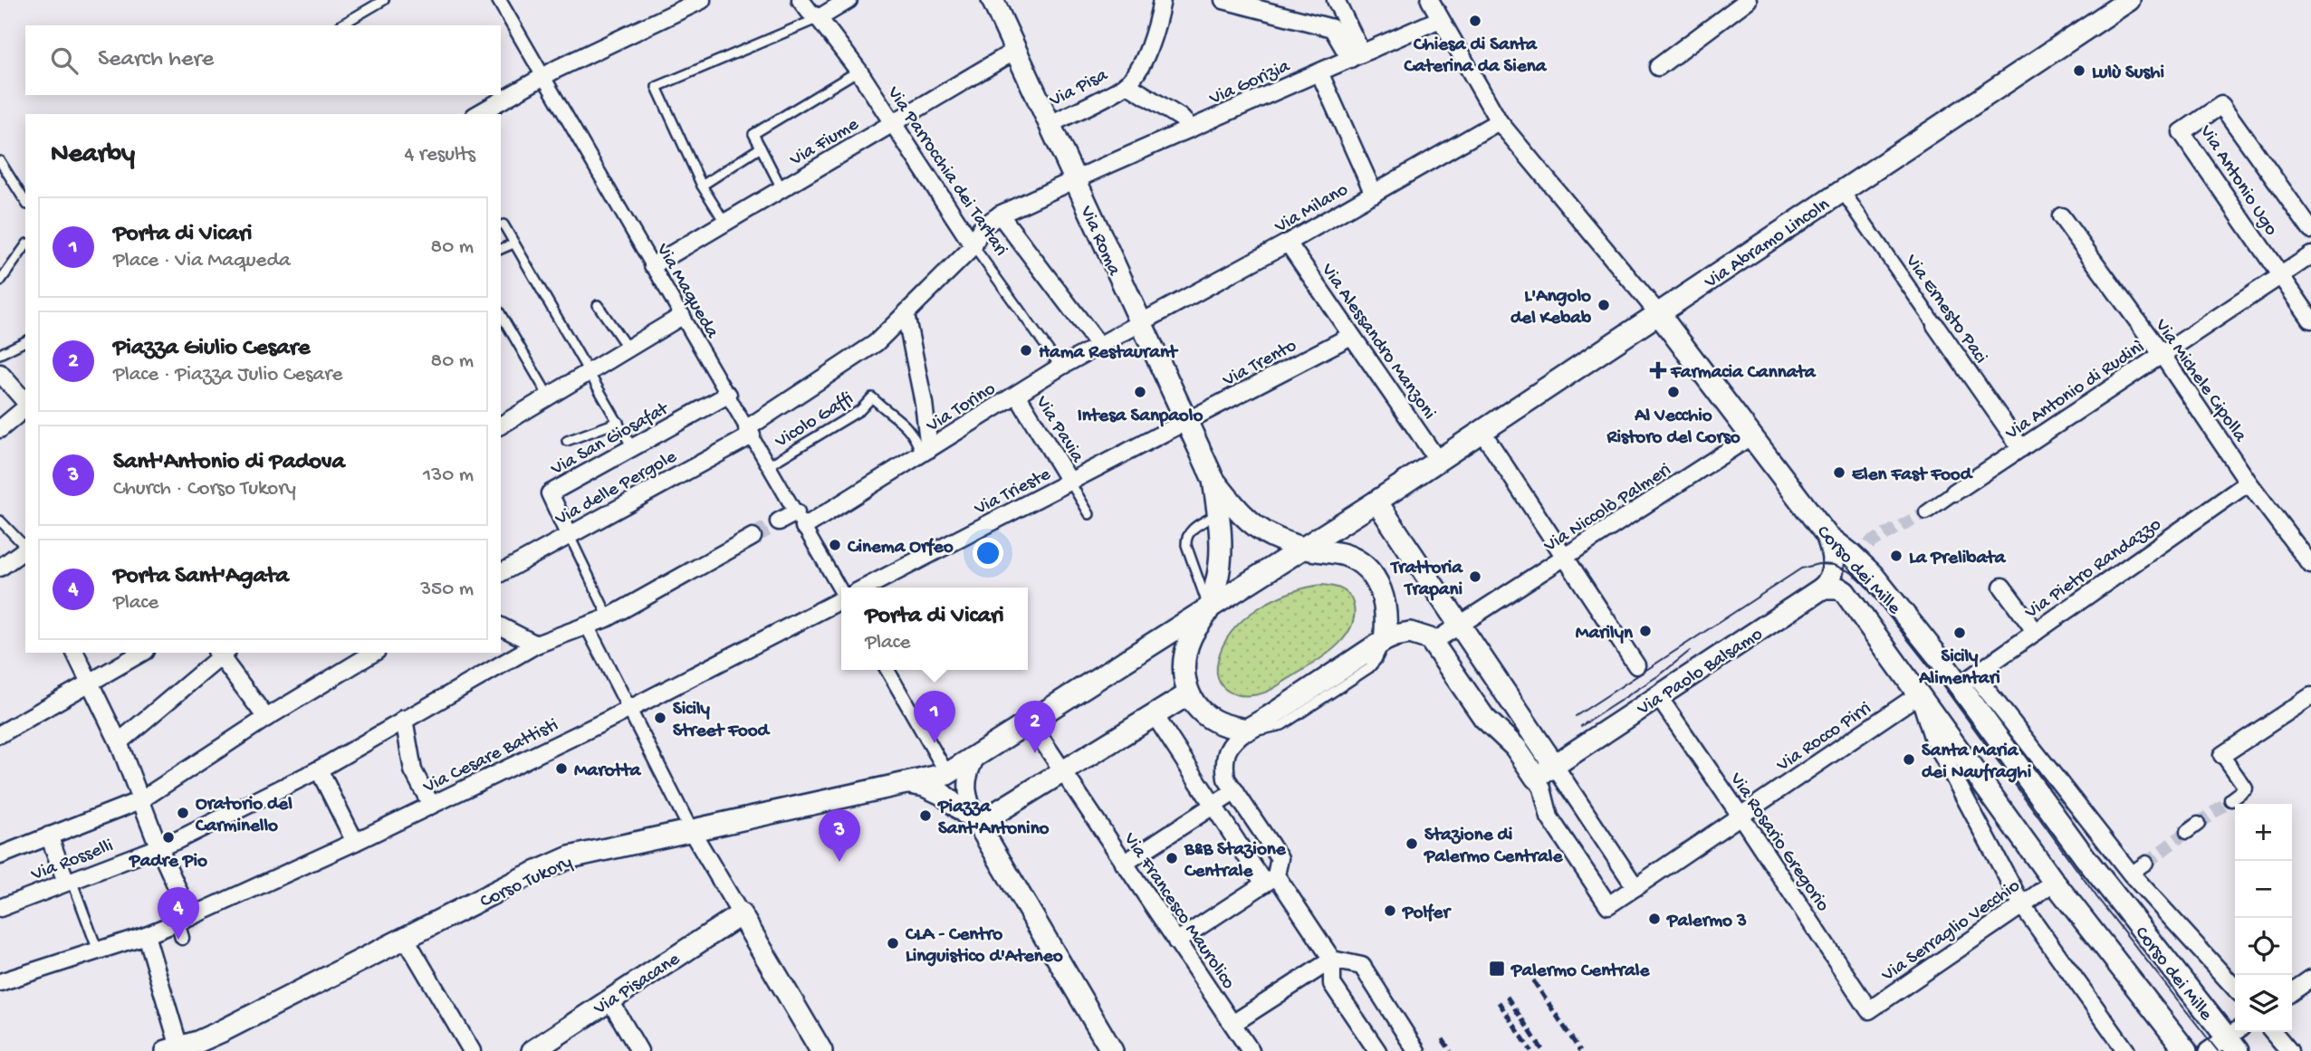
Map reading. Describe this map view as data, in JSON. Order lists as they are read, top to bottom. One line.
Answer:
{"streets":{"street":["Via Gorizia","Via Pisa","Via Fiume","Via Parrocchia dei Tartari","Via Antonio Ugo","Via Milano","Via Roma","Via Abramo Lincoln","Via Maqueda","Via Ernesto Paci","Via Alessandro Manzoni","Via Trento","Via Michele Cipolla","Via Antonio di Rudinì","Via Torino","Via Pavia","Via San Giosafat","Via delle Pergole","Via Trieste","Via Niccolò Palmeri","Via Pietro Randazzo","Corso dei Mille","Via Paolo Balsamo","Via Rocco Pirri","Via Cesare Battisti","Via Rosario Gregorio","Via Rosselli","Corso Tukory","Via Francesco Maurolico","Via Serraglio Vecchio","Via Pisacane"],"lane":["Vicolo Gaffi"]},"crossings":[["Via Gorizia","Via Parrocchia dei Tartari"],["Via Gorizia","Via Roma"],["Via Gorizia","Via delle Pergole"],["Via Gorizia","Corso dei Mille"],["Via Pisa","Via Roma"],["Via Fiume","Via Parrocchia dei Tartari"],["Via Fiume","Via Roma"],["Via Fiume","Via Maqueda"],["Via Parrocchia dei Tartari","Via Torino"],["Via Antonio Ugo","Via Antonio di Rudinì"],["Via Milano","Via Roma"],["Via Milano","Via Alessandro Manzoni"],["Via Milano","Via Torino"],["Via Milano","Corso dei Mille"],["Via Roma","Via Trento"],["Via Roma","Via Torino"],["Via Roma","Via Trieste"],["Via Abramo Lincoln","Via Ernesto Paci"],["Via Abramo Lincoln","Via Alessandro Manzoni"],["Via Abramo Lincoln","Corso dei Mille"],["Via Abramo Lincoln","Corso Tukory"],["Via Maqueda","Via Torino"],["Via Maqueda","Vicolo Gaffi"],["Via Maqueda","Via San Giosafat"],["Via Maqueda","Via delle Pergole"],["Via Ernesto Paci","Via Antonio di Rudinì"],["Via Alessandro Manzoni","Via Trento"],["Via Trento","Via Trieste"],["Via Michele Cipolla","Via Antonio di Rudinì"],["Via Michele Cipolla","Via Pietro Randazzo"],["Via Torino","Vicolo Gaffi"],["Via Torino","Via Pavia"],["Via Pavia","Via Trieste"],["Via San Giosafat","Via delle Pergole"],["Via Niccolò Palmeri","Corso dei Mille"],["Via Pietro Randazzo","Corso dei Mille"],["Corso dei Mille","Via Paolo Balsamo"],["Corso dei Mille","Via Rocco Pirri"],["Corso dei Mille","Via Serraglio Vecchio"],["Via Paolo Balsamo","Via Rocco Pirri"],["Via Paolo Balsamo","Via Rosario Gregorio"],["Via Rocco Pirri","Via Rosario Gregorio"],["Via Rosario Gregorio","Via Serraglio Vecchio"],["Corso Tukory","Via Francesco Maurolico"]],"places":{"other":["Chiesa di Santa Caterina da Siena","Lulù Sushi","L'Angolo del Kebab","Hama Restaurant","Intesa Sanpaolo","Al Vecchio Ristoro del Corso","Elen Fast Food","Cinema Orfeo","La Prelibata","Trattoria Trapani","Marilyn","Sicily Alimentari","Sicily Street Food","Santa Maria dei Naufraghi","Marotta","Oratorio del Carminello","Piazza Sant'Antonino","Padre Pio","Stazione di Palermo Centrale","B&B Stazione Centrale","Polfer","Palermo 3","CLA - Centro Linguistico d'Ateneo"],"health":["Farmacia Cannata"],"transit":["Palermo Centrale"]},"page":{"search":"Search here","heading":["Nearby","4 results"],"list":[{"mark":"1","name":"Porta di Vicari","note":"Place · Via Maqueda","value":"80 m"},{"mark":"2","name":"Piazza Giulio Cesare","note":"Place · Piazza Julio Cesare","value":"80 m"},{"mark":"3","name":"Sant'Antonio di Padova","note":"Church · Corso Tukory","value":"130 m"},{"mark":"4","name":"Porta Sant'Agata","note":"Place","value":"350 m"}],"popup":["Porta di Vicari","Place"],"pins":["1","2","3","4"],"map_buttons":["+","−"]}}
